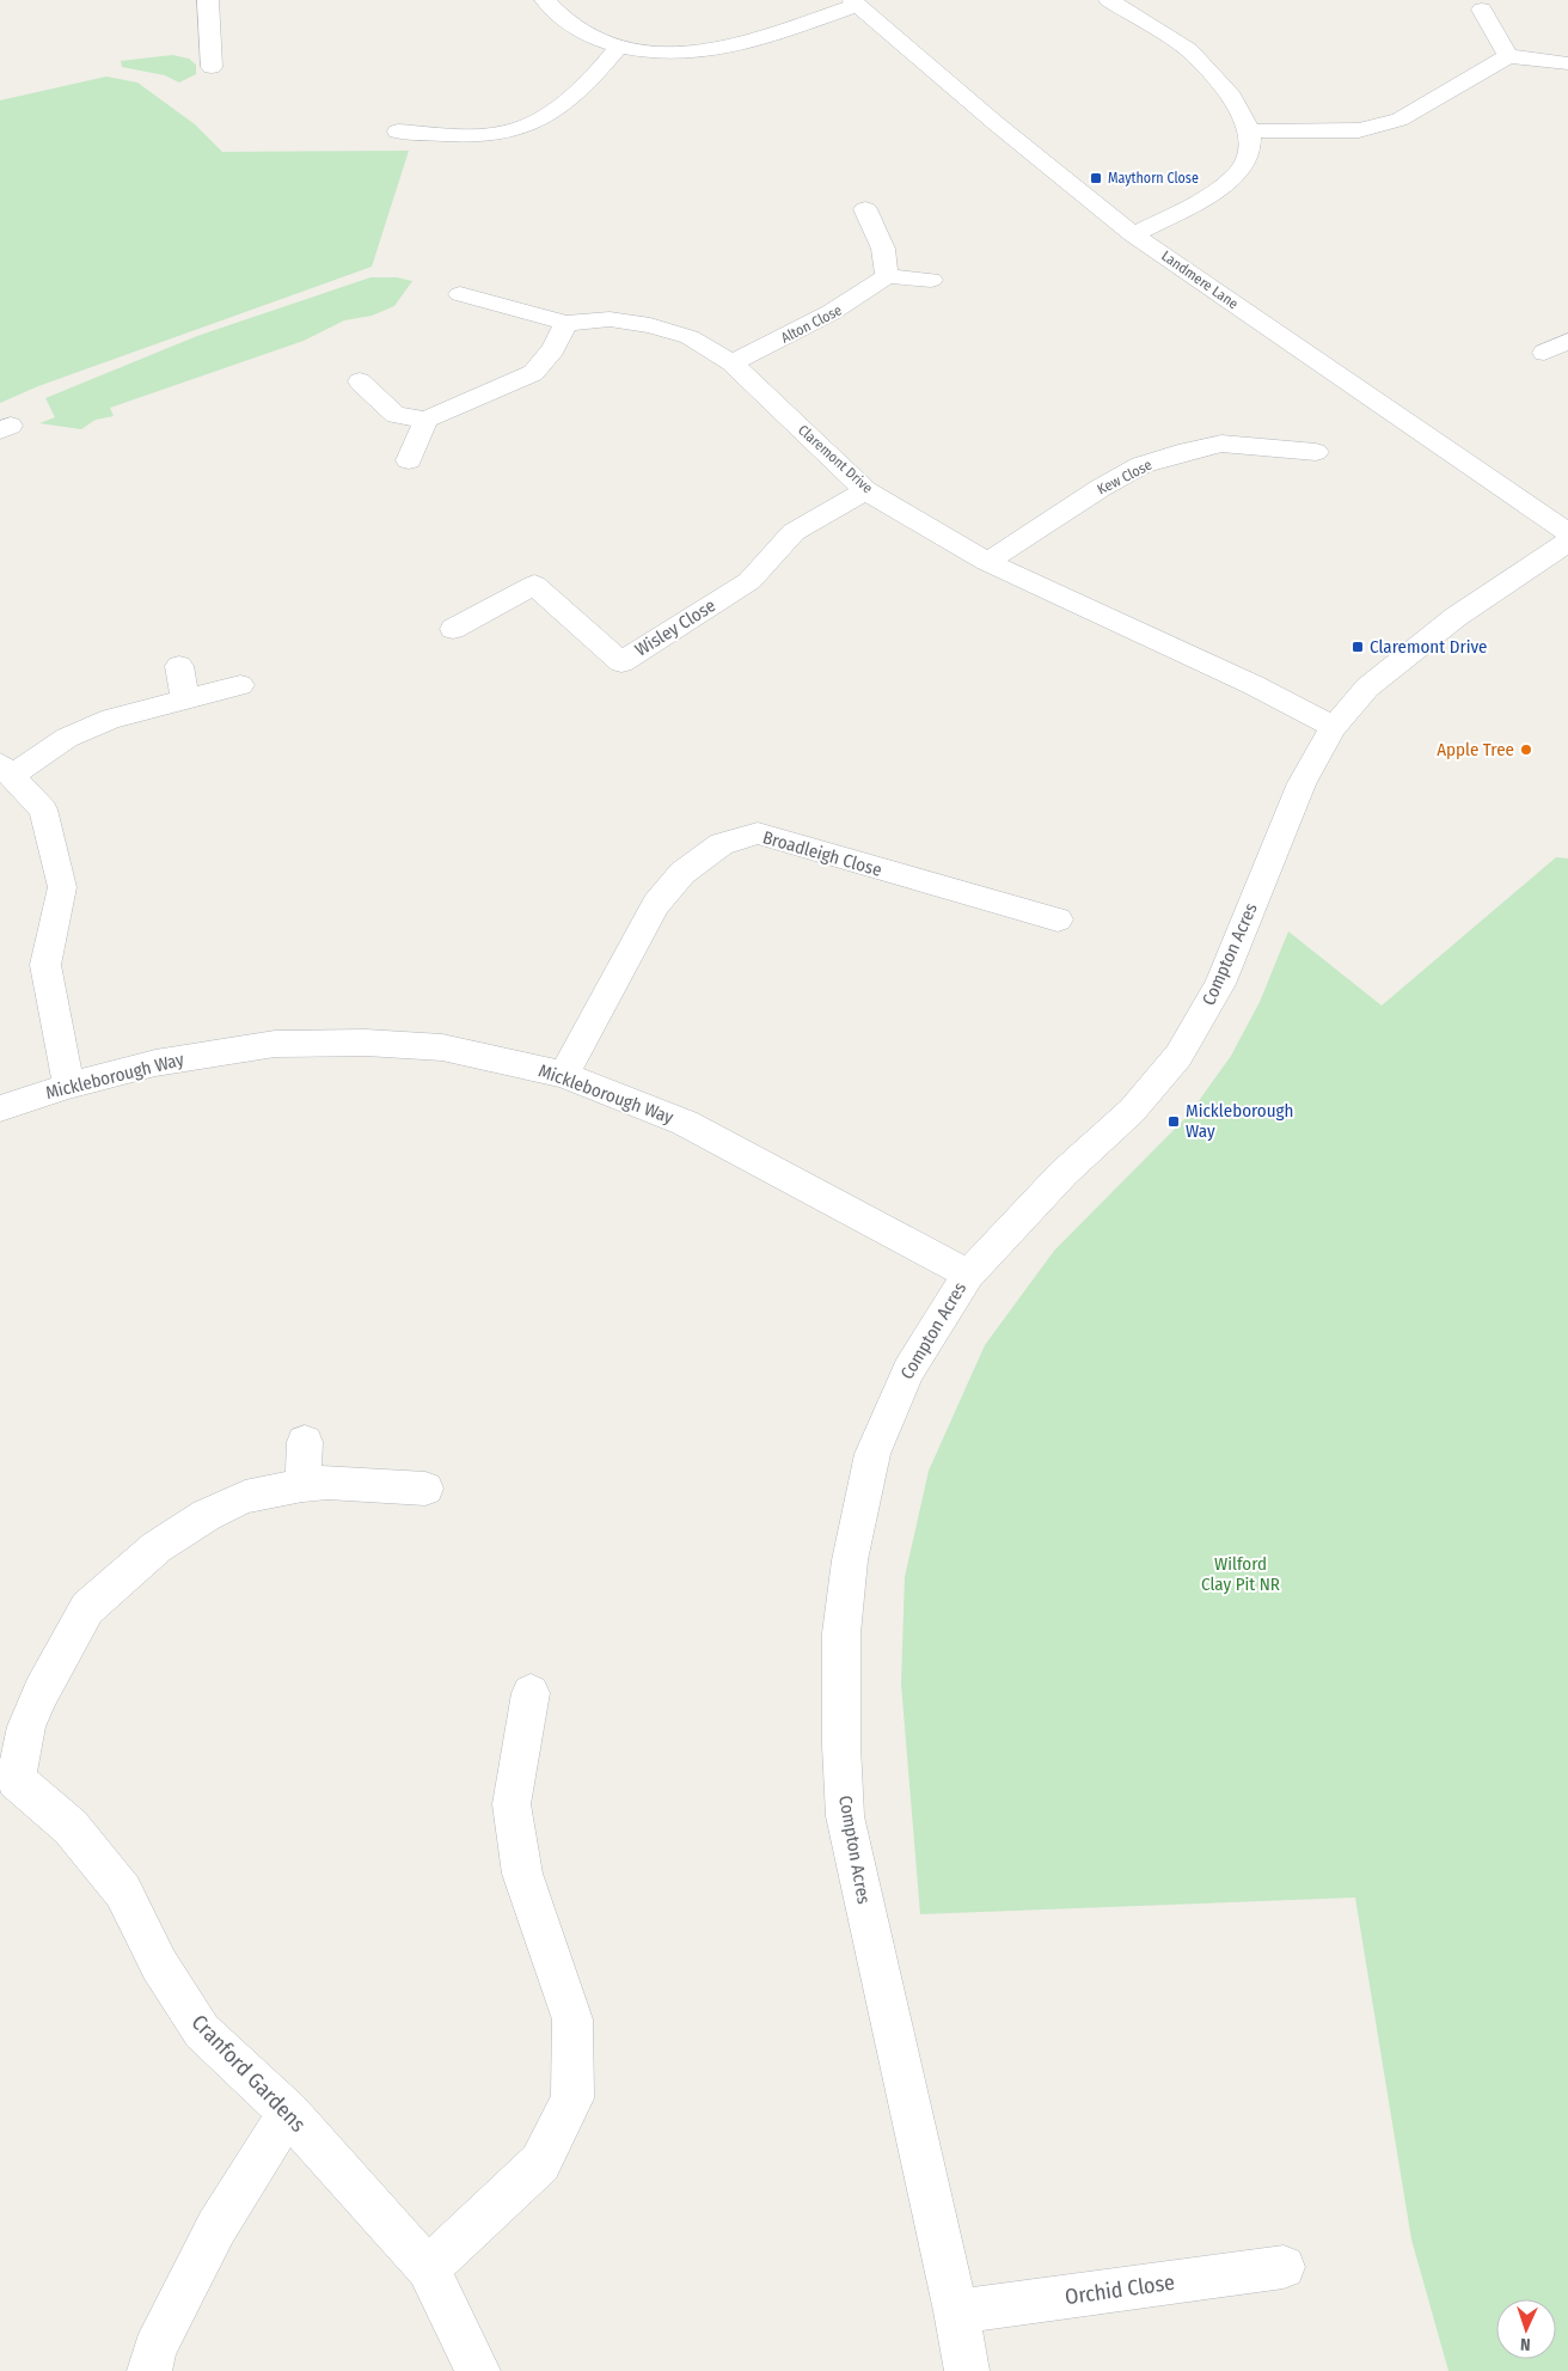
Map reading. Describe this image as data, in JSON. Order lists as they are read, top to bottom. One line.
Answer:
{"streets":{"street":["Landmere Lane","Alton Close","Claremont Drive","Kew Close","Wisley Close","Broadleigh Close","Compton Acres","Mickleborough Way","Cranford Gardens","Orchid Close"]},"crossings":[["Alton Close","Claremont Drive"],["Claremont Drive","Kew Close"],["Claremont Drive","Wisley Close"],["Claremont Drive","Compton Acres"],["Broadleigh Close","Mickleborough Way"],["Compton Acres","Mickleborough Way"],["Compton Acres","Orchid Close"]],"parks":["Wilford Clay Pit NR"],"places":{"transit":["Maythorn Close","Claremont Drive","Mickleborough Way"],"other":["Apple Tree"]},"north":"bottom"}
